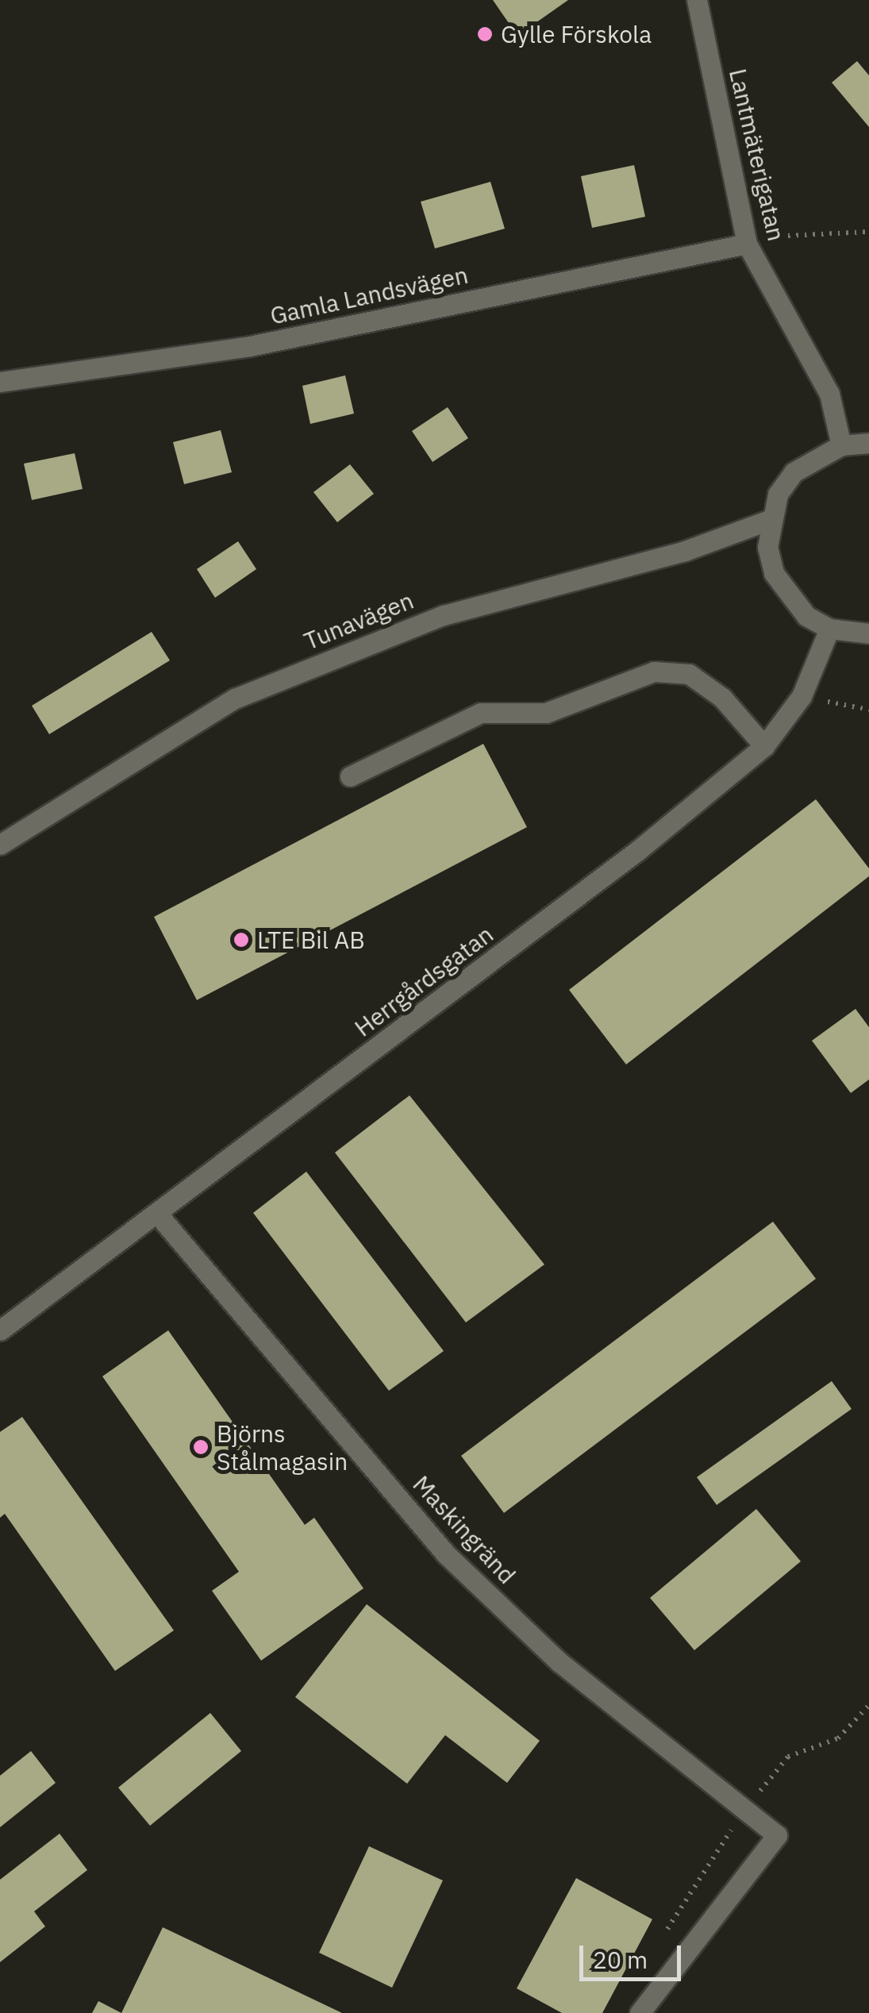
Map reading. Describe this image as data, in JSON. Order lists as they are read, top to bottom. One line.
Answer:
{"streets":{"street":["Lantmäterigatan","Gamla Landsvägen","Tunavägen","Herrgårdsgatan","Maskingränd"]},"crossings":[["Lantmäterigatan","Gamla Landsvägen"],["Herrgårdsgatan","Maskingränd"]],"places":["Gylle Förskola","LTE Bil AB","Björns Stålmagasin"],"scale_bar":"20 m"}
